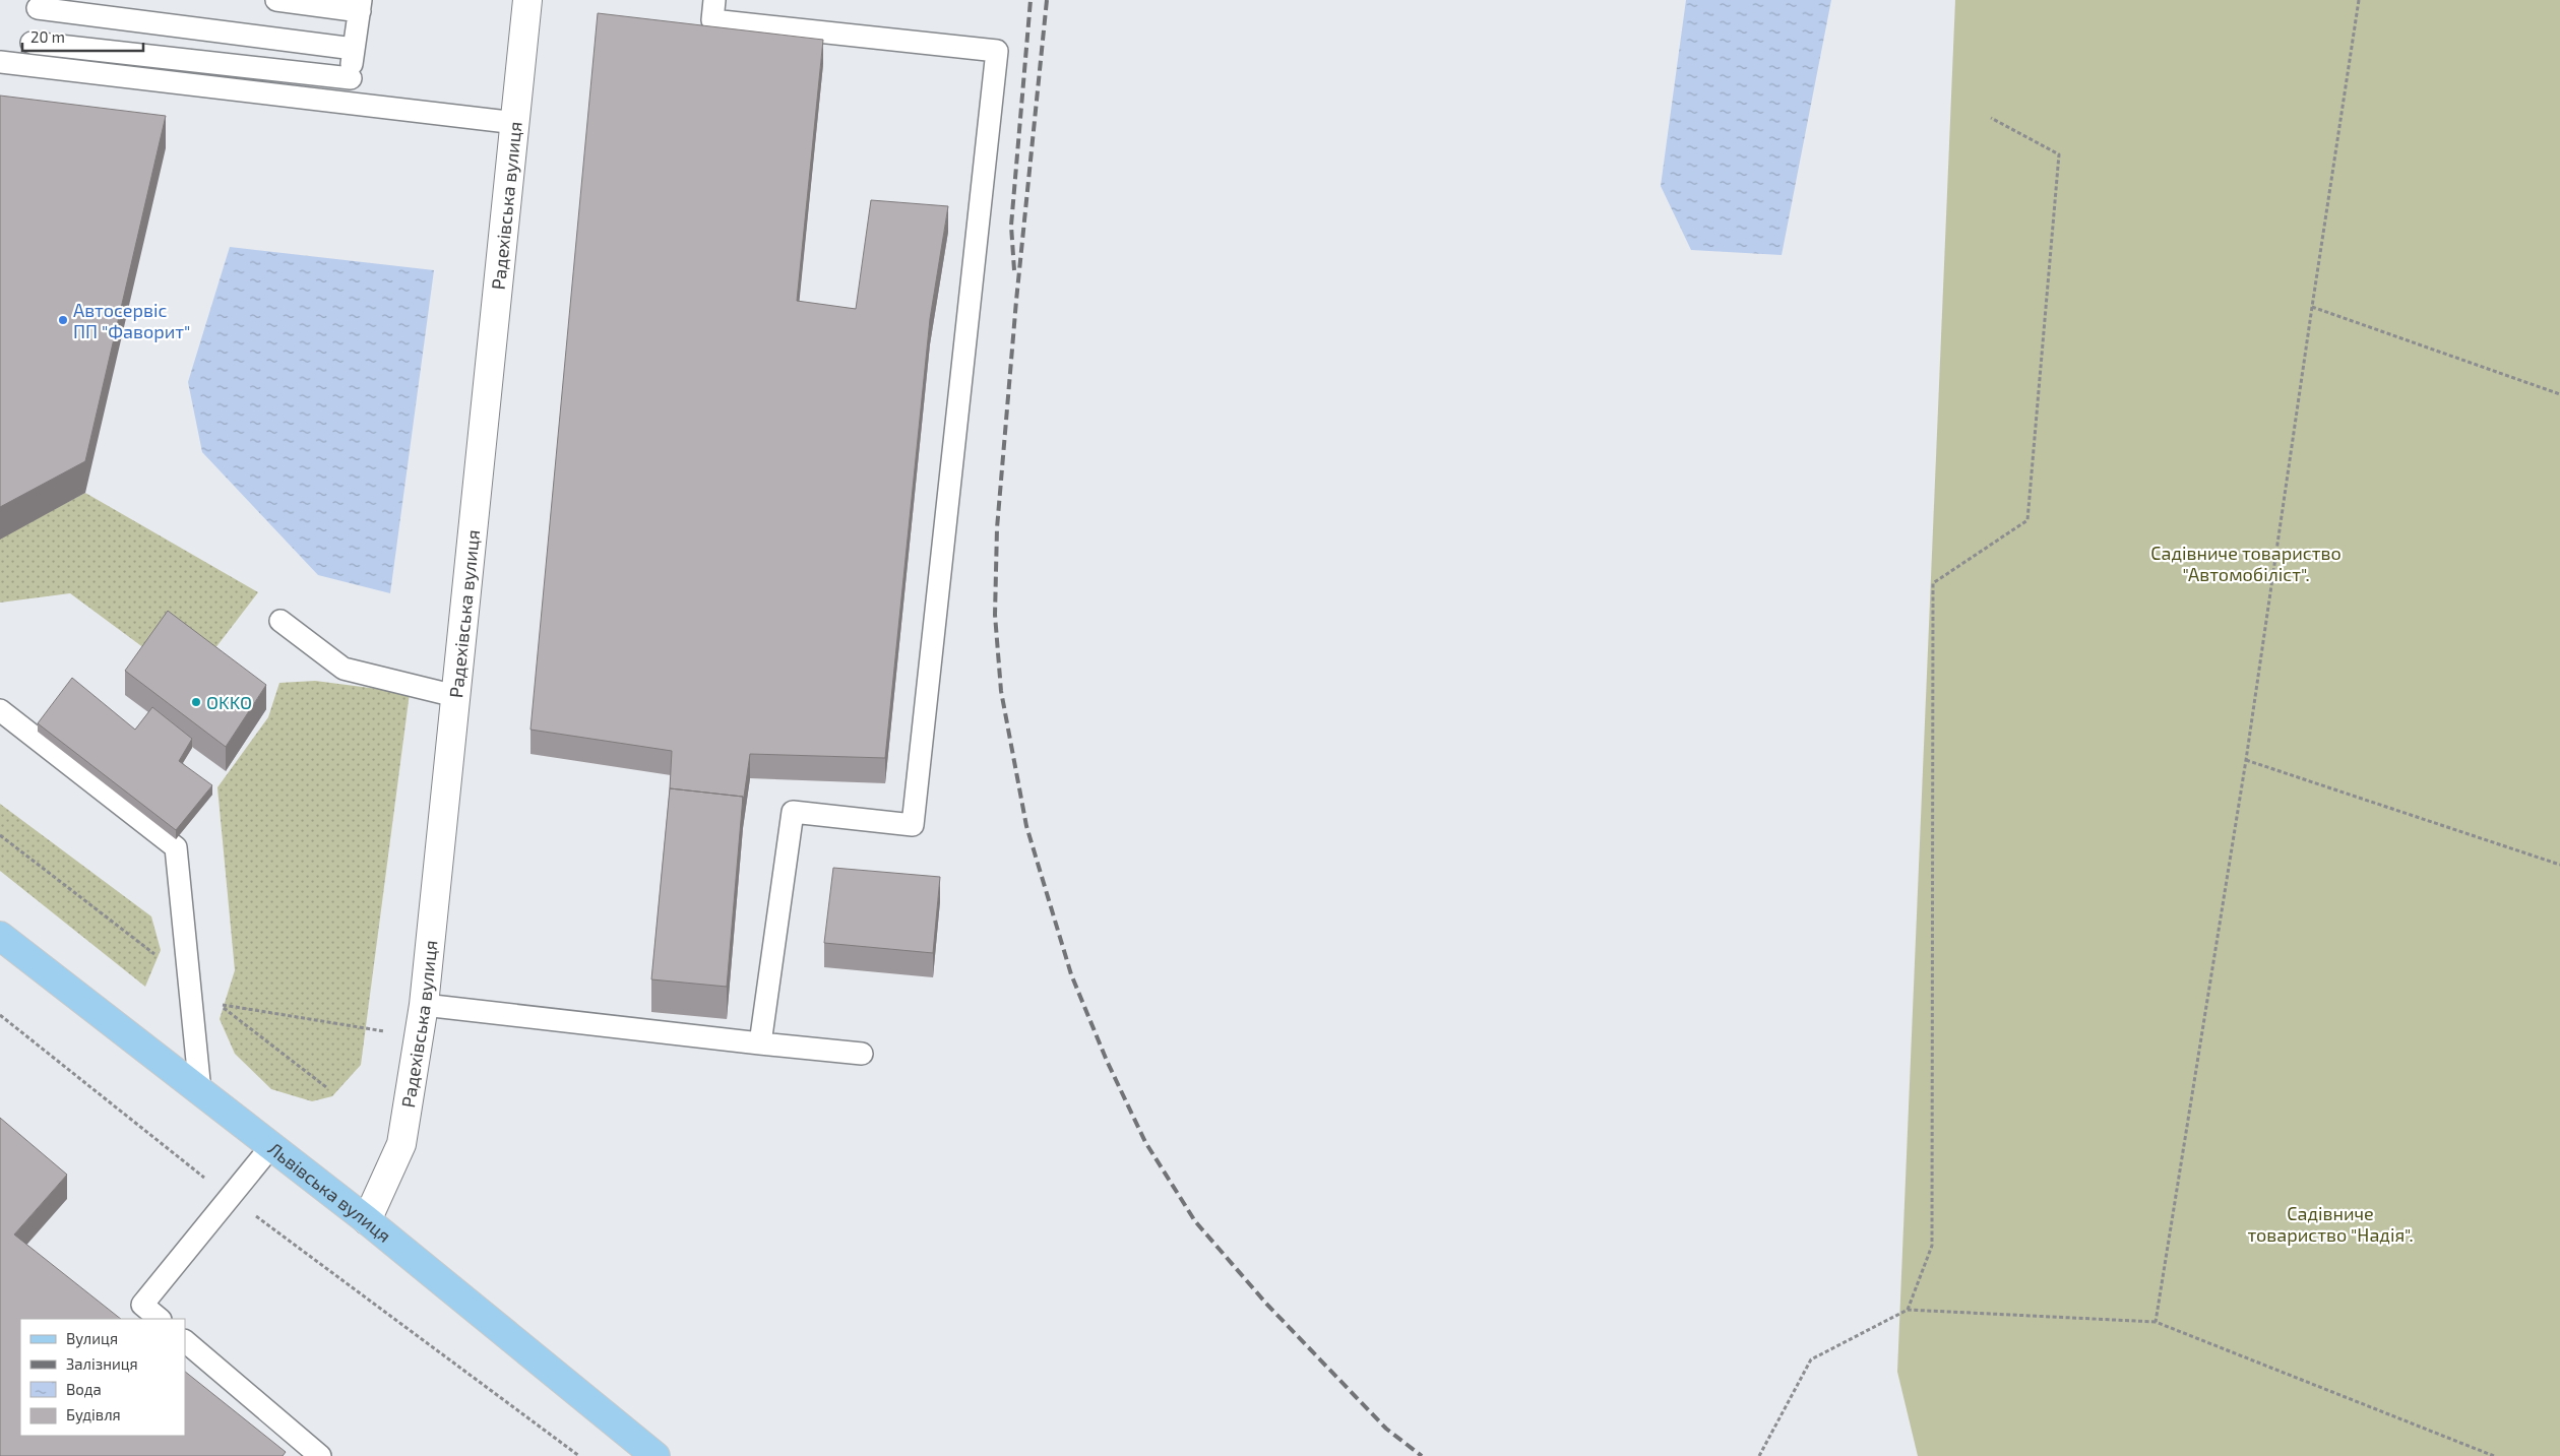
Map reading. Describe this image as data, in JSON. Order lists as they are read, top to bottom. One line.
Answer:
{"streets":{"main road":["Львівська вулиця"],"street":["Радехівська вулиця"]},"crossings":[["Радехівська вулиця","Львівська вулиця"]],"parks":["Садівниче товариство \"Автомобіліст\".","Садівниче товариство \"Надія\"."],"places":["Автосервіс ПП \"Фаворит\"","OKKO"],"legend":["Вулиця","Залізниця","Вода","Будівля"],"scale_bar":"20 m"}
